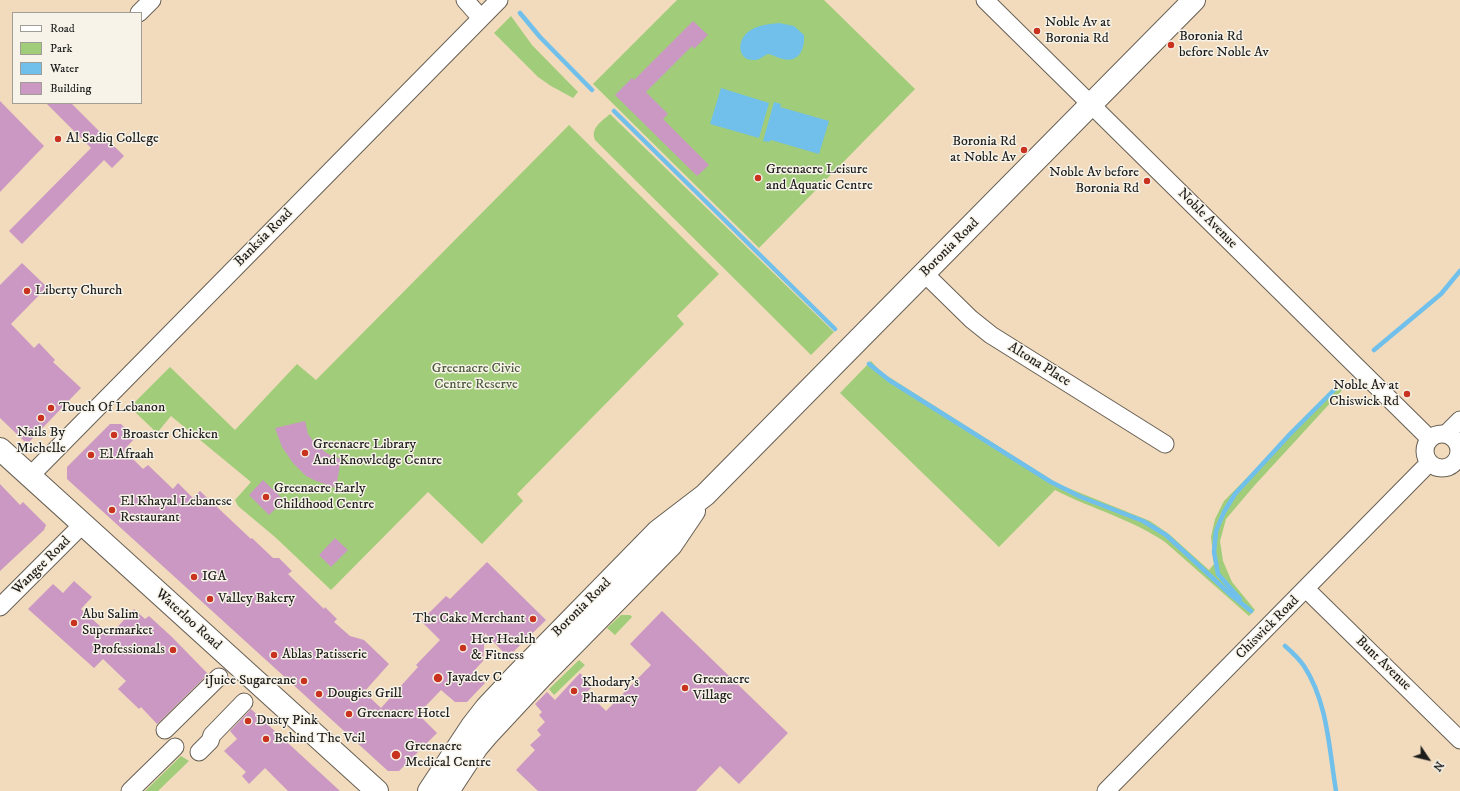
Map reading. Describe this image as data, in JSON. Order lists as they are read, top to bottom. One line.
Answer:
{"streets":{"main road":["Boronia Road","Waterloo Road"],"street":["Noble Avenue","Banksia Road","Altona Place","Wangee Road","Chiswick Road","Bunt Avenue"]},"crossings":[["Noble Avenue","Boronia Road"],["Noble Avenue","Chiswick Road"],["Banksia Road","Waterloo Road"],["Boronia Road","Altona Place"],["Wangee Road","Waterloo Road"],["Chiswick Road","Bunt Avenue"]],"parks":["Greenacre Civic Centre Reserve"],"places":["Noble Av at Boronia Rd","Boronia Rd before Noble Av","Al Sadiq College","Boronia Rd at Noble Av","Greenacre Leisure and Aquatic Centre","Noble Av before Boronia Rd","Liberty Church","Noble Av at Chiswick Rd","Touch Of Lebanon","Nails By Michelle","Broaster Chicken","Greenacre Library And Knowledge Centre","El Afraah","Greenacre Early Childhood Centre","El Khayal Lebanese Restaurant","IGA","Valley Bakery","The Cake Merchant","Abu Salim Supermarket","Her Health & Fitness","Professionals","Ablas Patisserie","Jayadev C","iJuice Sugarcane","Greenacre Village","Khodary's Pharmacy","Dougies Grill","Greenacre Hotel","Dusty Pink","Behind The Veil","Greenacre Medical Centre"],"legend":["Road","Park","Water","Building"],"north":"bottom right"}
